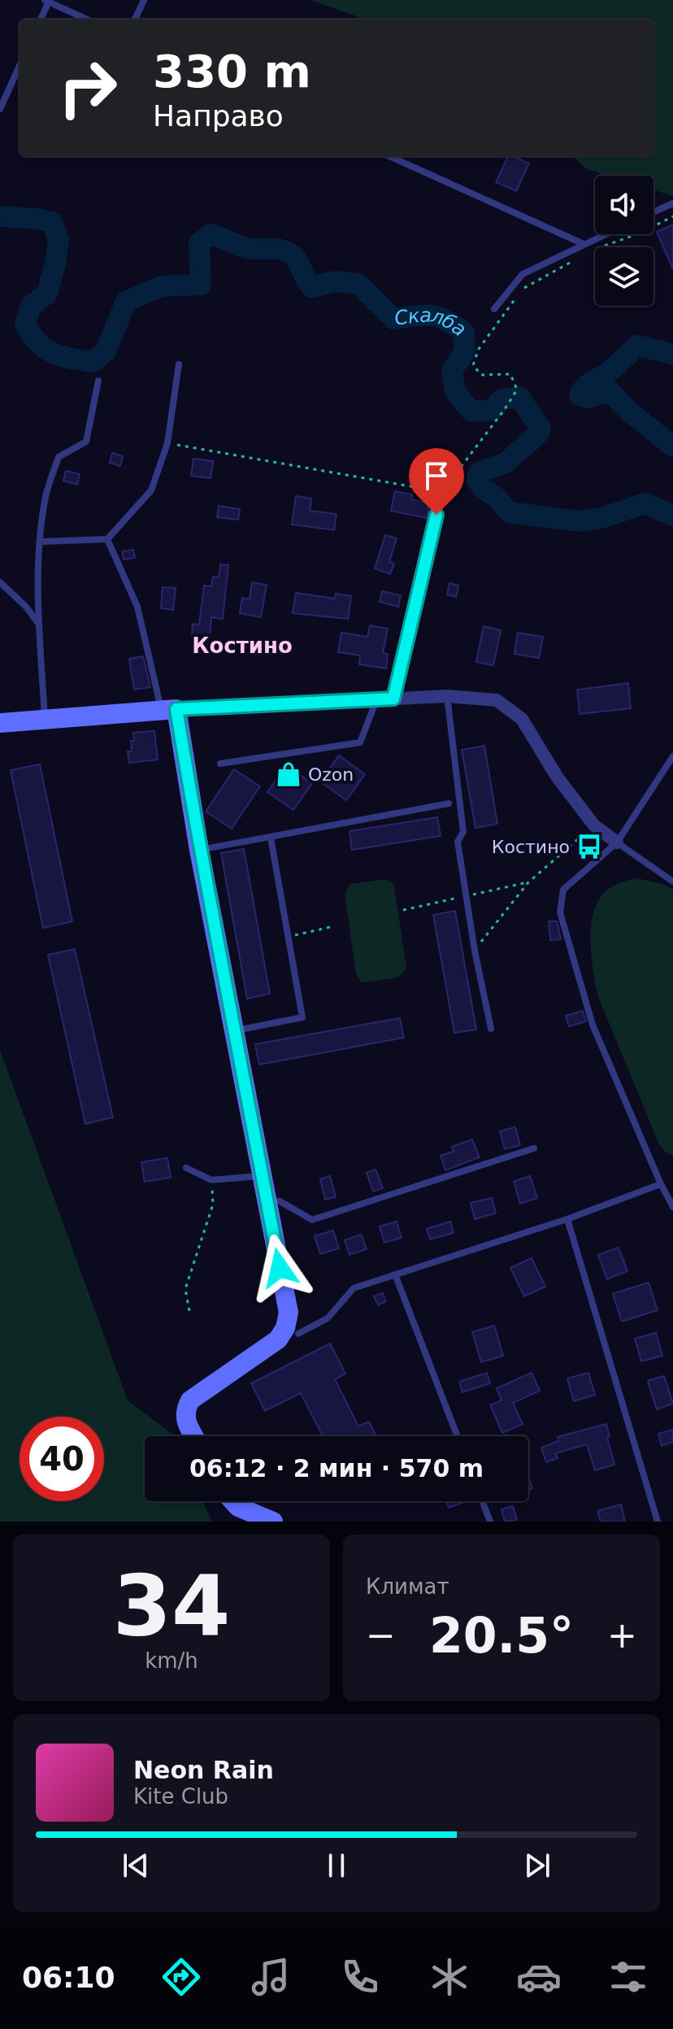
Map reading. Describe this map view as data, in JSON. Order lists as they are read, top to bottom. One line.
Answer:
{"districts":["Костино"],"water":["Скалба"],"places":{"shop":["Ozon"],"bus stop":["Костино"]},"page":{"turn":["330 m","Направо"],"limit":"40","trip":"06:12 · 2 мин · 570 m","tile":[["34","km/h"],"Климат"],"heat":["−","20.5°","+"],"song":["Neon Rain","Kite Club"],"tabs":"06:10"}}
